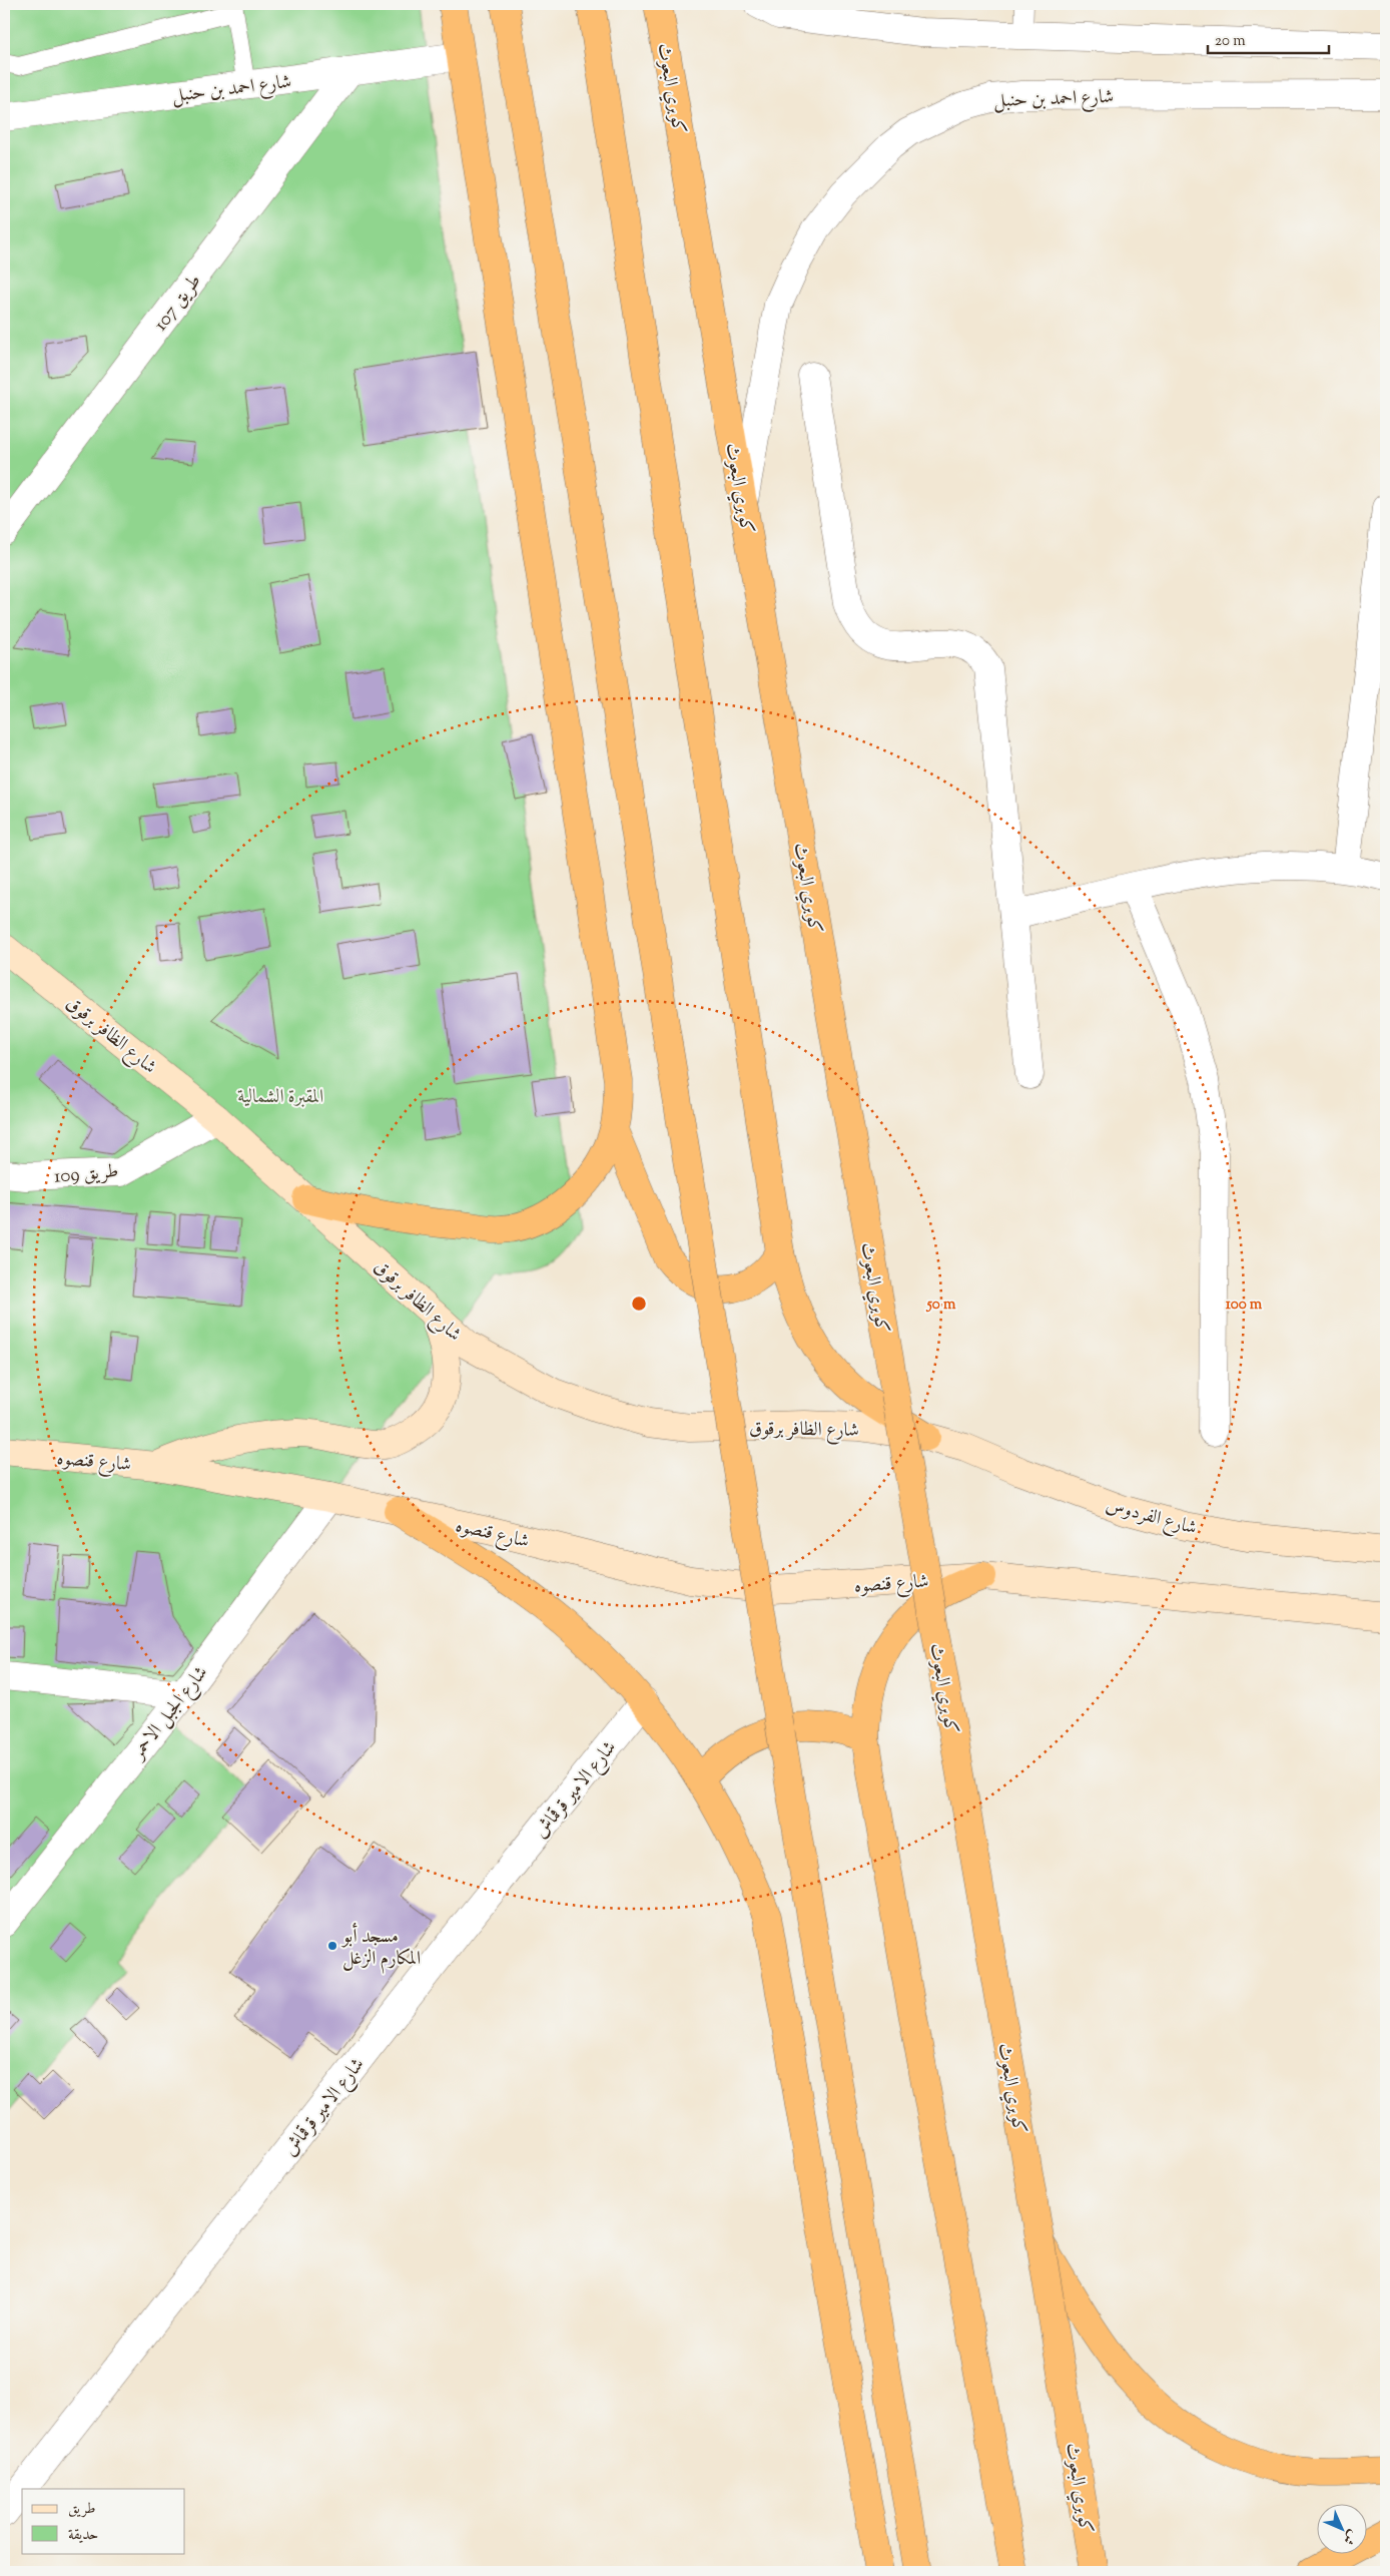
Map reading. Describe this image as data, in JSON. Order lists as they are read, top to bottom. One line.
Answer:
{"streets":{"highway":["كوبري البعوث"],"main road":["شارع الظافر برقوق","شارع قنصوه","شارع الفردوس"],"street":["شارع احمد بن حنبل","طريق 107","طريق 109","شارع الجبل الاحمر","شارع الامير قرقماش"]},"crossings":[["شارع احمد بن حنبل","كوبري البعوث"],["شارع احمد بن حنبل","طريق 107"],["شارع الظافر برقوق","طريق 109"],["شارع الظافر برقوق","شارع الفردوس"],["شارع قنصوه","شارع الجبل الاحمر"]],"parks":["المقبرة الشمالية"],"places":["مسجد أبو المكارم الزغل"],"legend":["طريق","حديقة"],"scale_bar":"20 m","north":"bottom right","rings":["50 m","100 m"]}
